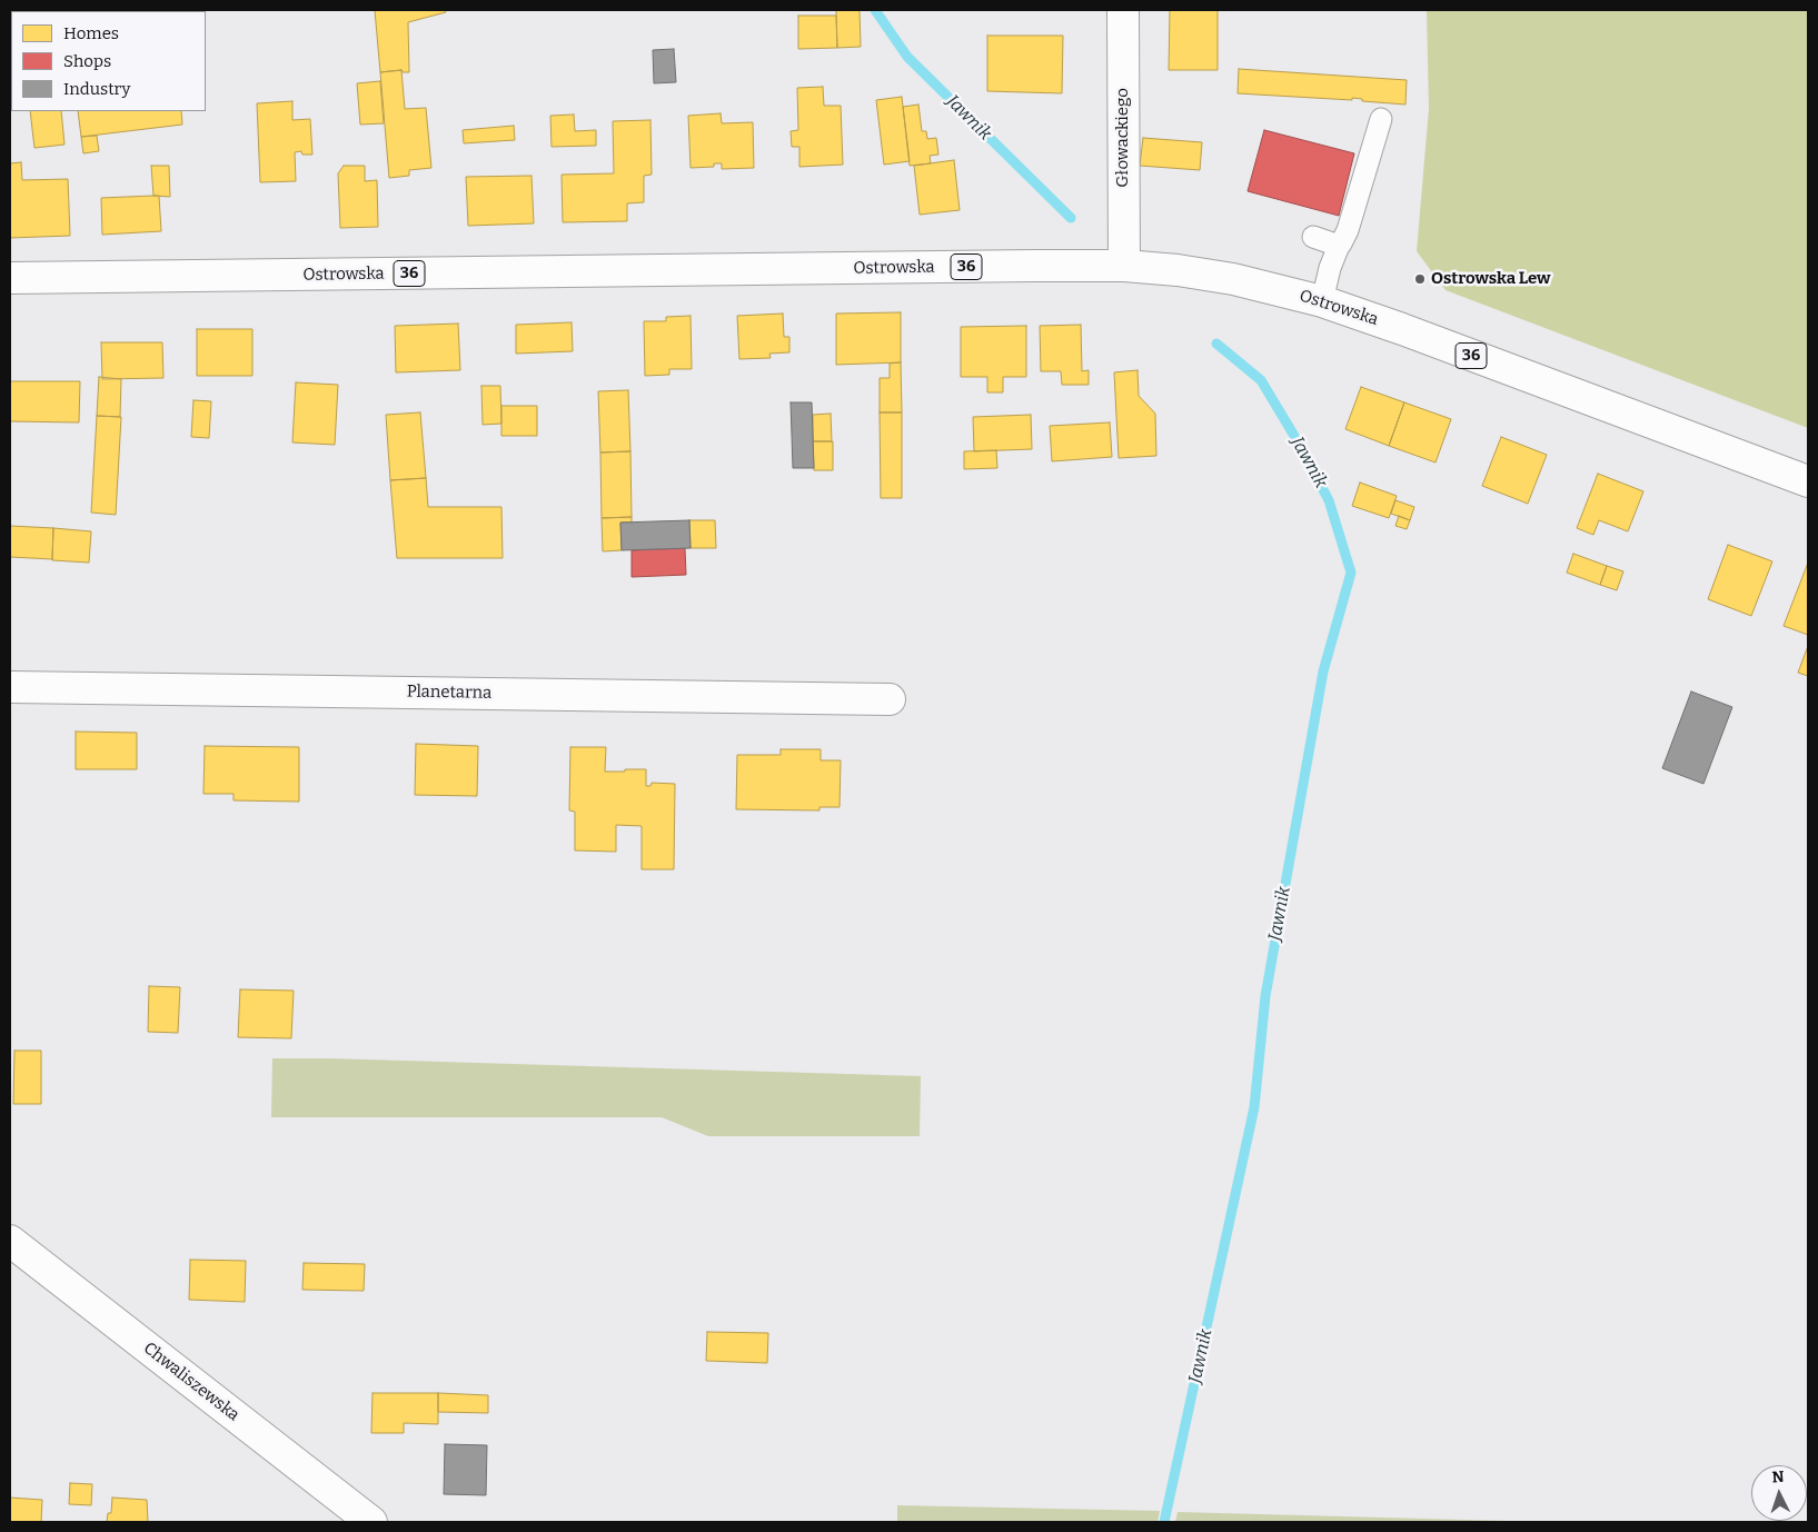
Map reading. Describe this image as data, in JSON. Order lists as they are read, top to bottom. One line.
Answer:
{"streets":{"main road":["Głowackiego","36","Ostrowska","Planetarna","Chwaliszewska"]},"crossings":[["Głowackiego","Ostrowska"]],"water":["Jawnik"],"places":["Ostrowska Lew"],"legend":["Homes","Shops","Industry"],"north":"top"}
